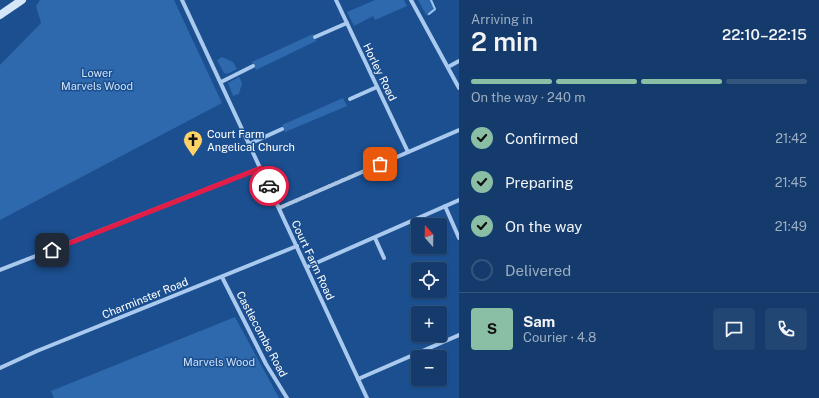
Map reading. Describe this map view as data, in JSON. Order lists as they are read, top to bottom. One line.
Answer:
{"streets":{"street":["Horley Road","Court Farm Road","Charminster Road","Castlecombe Road"]},"crossings":[["Court Farm Road","Charminster Road"],["Charminster Road","Castlecombe Road"]],"parks":["Lower Marvels Wood","Marvels Wood"],"places":{"church":["Court Farm Angelical Church"]},"north":"top","page":{"heading":["2 min","Arriving in","22:10–22:15"],"panel":["Sam","Courier · 4.8"],"bar":"On the way · 240 m","list":[["Confirmed","21:42"],["Preparing","21:45"],["On the way","21:49"],"Delivered"],"map_buttons":["+","−"],"round":"S"}}
